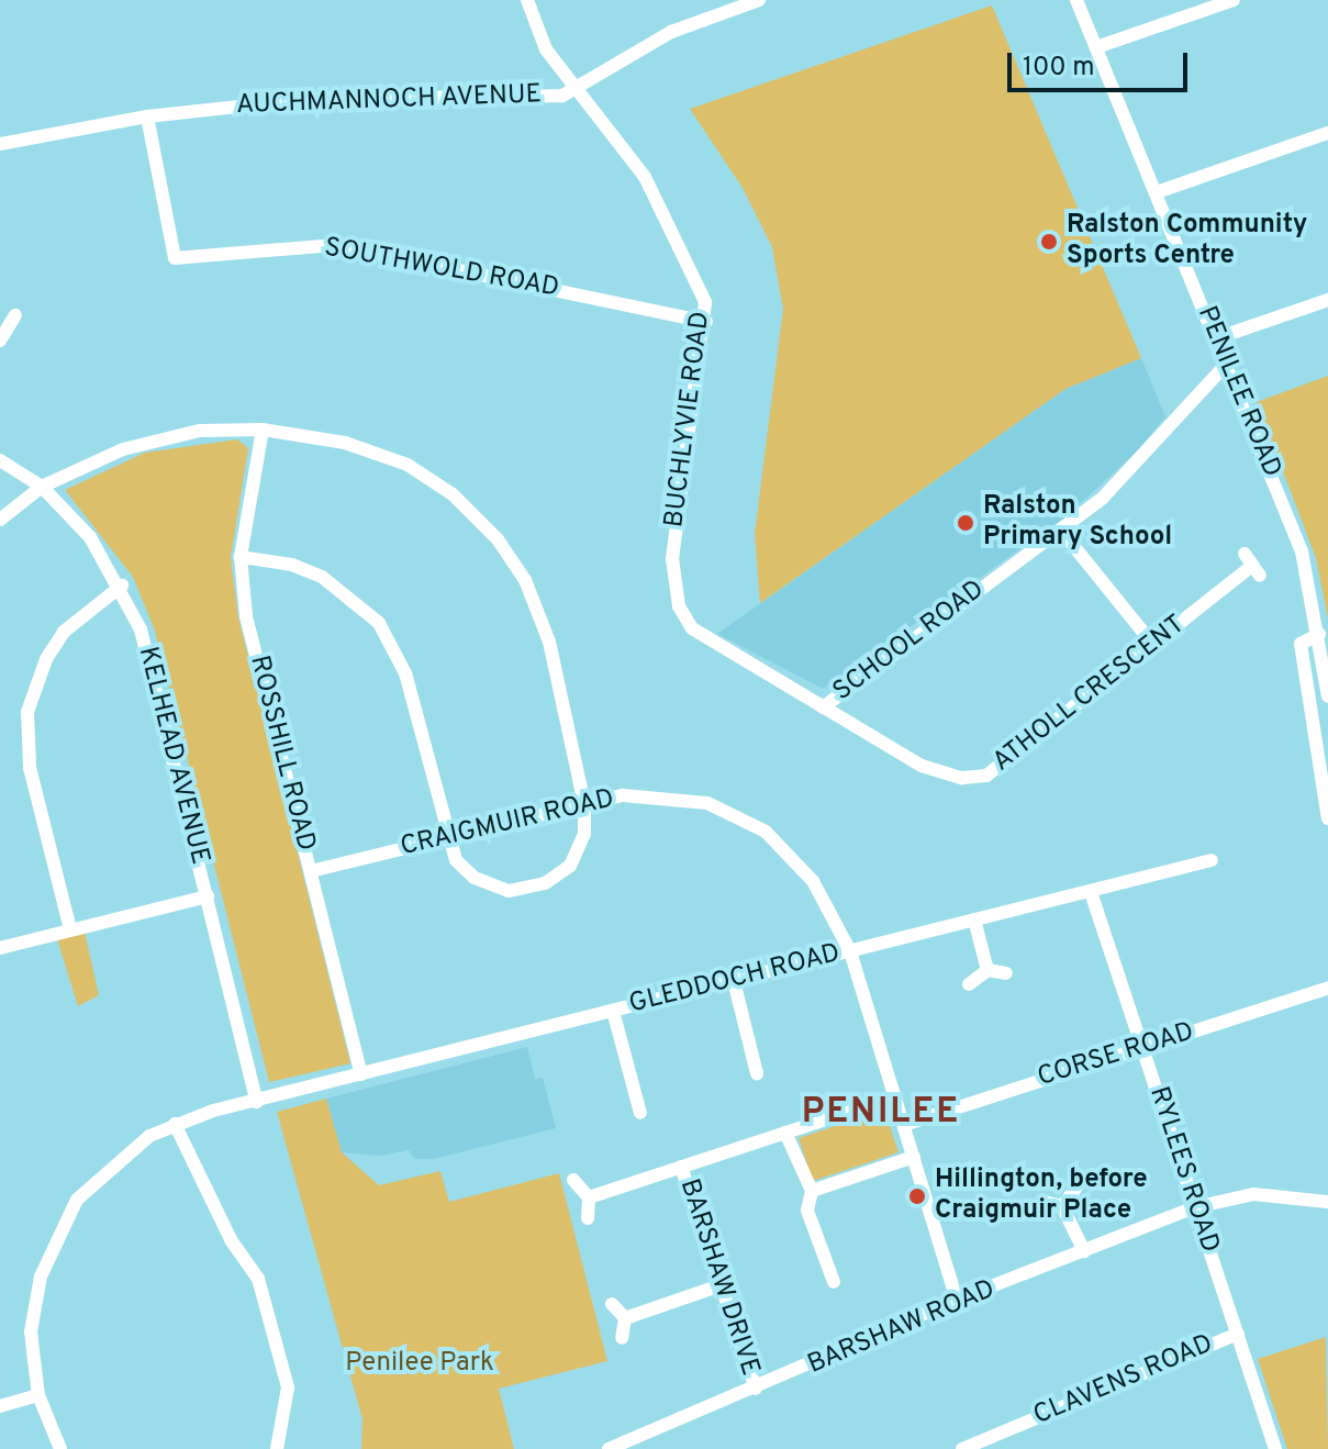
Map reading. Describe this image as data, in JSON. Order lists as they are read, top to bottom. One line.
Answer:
{"streets":{"street":["AUCHMANNOCH AVENUE","SOUTHWOLD ROAD","PENILEE ROAD","BUCHLYVIE ROAD","SCHOOL ROAD","ATHOLL CRESCENT","ROSSHILL ROAD","KELHEAD AVENUE","CRAIGMUIR ROAD","GLEDDOCH ROAD","CORSE ROAD","RYLEES ROAD","BARSHAW DRIVE","BARSHAW ROAD","CLAVENS ROAD"]},"crossings":[["AUCHMANNOCH AVENUE","SOUTHWOLD ROAD"],["AUCHMANNOCH AVENUE","BUCHLYVIE ROAD"],["SOUTHWOLD ROAD","BUCHLYVIE ROAD"],["PENILEE ROAD","SCHOOL ROAD"],["BUCHLYVIE ROAD","SCHOOL ROAD"],["BUCHLYVIE ROAD","ATHOLL CRESCENT"],["SCHOOL ROAD","ATHOLL CRESCENT"],["ROSSHILL ROAD","CRAIGMUIR ROAD"],["ROSSHILL ROAD","GLEDDOCH ROAD"],["KELHEAD AVENUE","GLEDDOCH ROAD"],["CRAIGMUIR ROAD","GLEDDOCH ROAD"],["CRAIGMUIR ROAD","CORSE ROAD"],["CRAIGMUIR ROAD","BARSHAW ROAD"],["GLEDDOCH ROAD","RYLEES ROAD"],["CORSE ROAD","RYLEES ROAD"],["RYLEES ROAD","BARSHAW ROAD"],["RYLEES ROAD","CLAVENS ROAD"],["BARSHAW DRIVE","BARSHAW ROAD"]],"districts":["PENILEE"],"parks":["Penilee Park"],"places":["Ralston Community Sports Centre","Ralston Primary School","Hillington, before Craigmuir Place"],"scale_bar":"100 m"}
